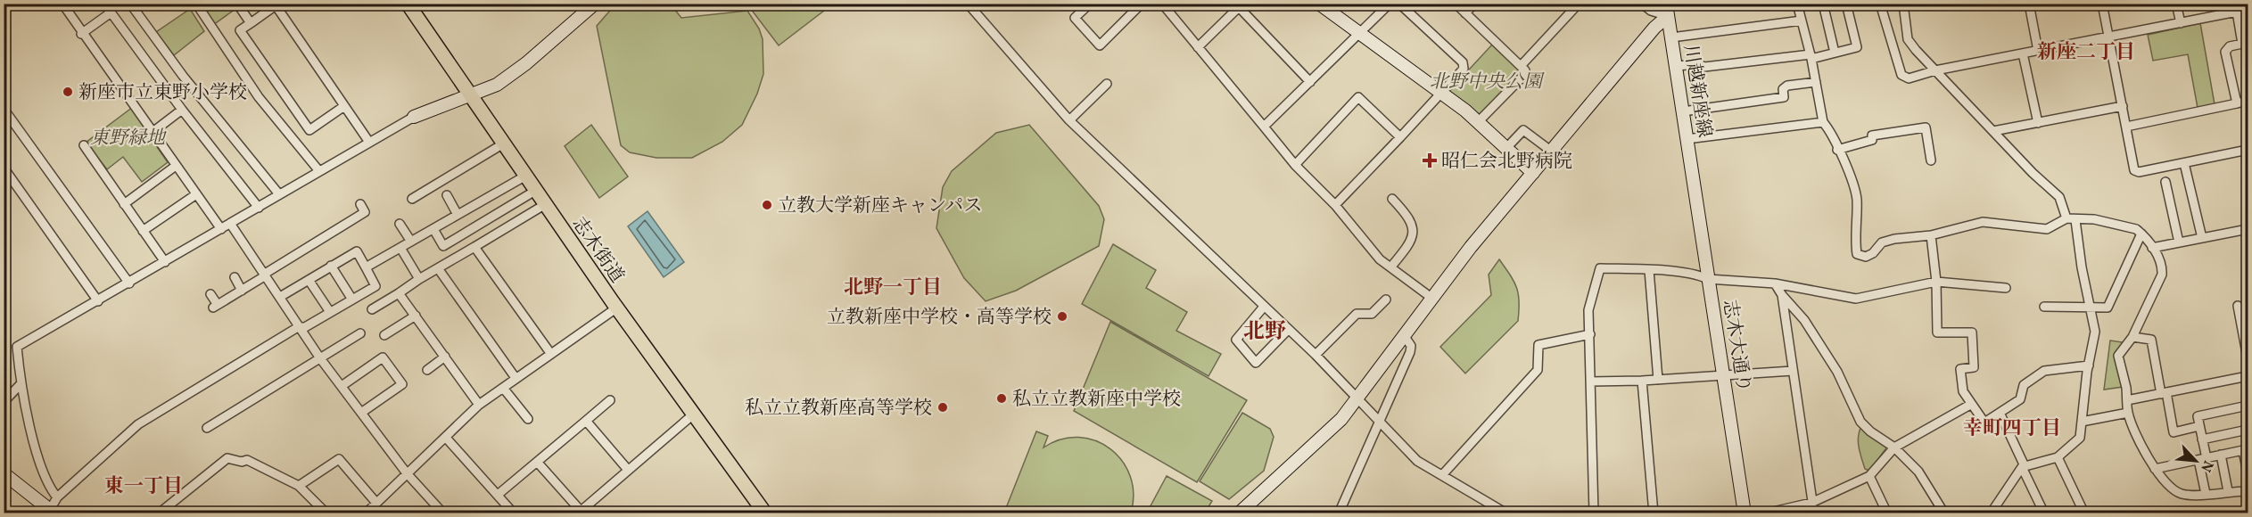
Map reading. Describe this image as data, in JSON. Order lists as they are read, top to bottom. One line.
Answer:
{"streets":{"main road":["志木街道"],"street":["川越新座線","志木大通り"]},"crossings":[["川越新座線","志木大通り"]],"districts":["新座二丁目","北野一丁目","北野","幸町四丁目","東一丁目"],"parks":["北野中央公園","東野緑地"],"places":{"other":["新座市立東野小学校","立教大学新座キャンパス","立教新座中学校・高等学校","私立立教新座中学校","私立立教新座高等学校"],"health":["昭仁会北野病院"]},"north":"bottom right"}
